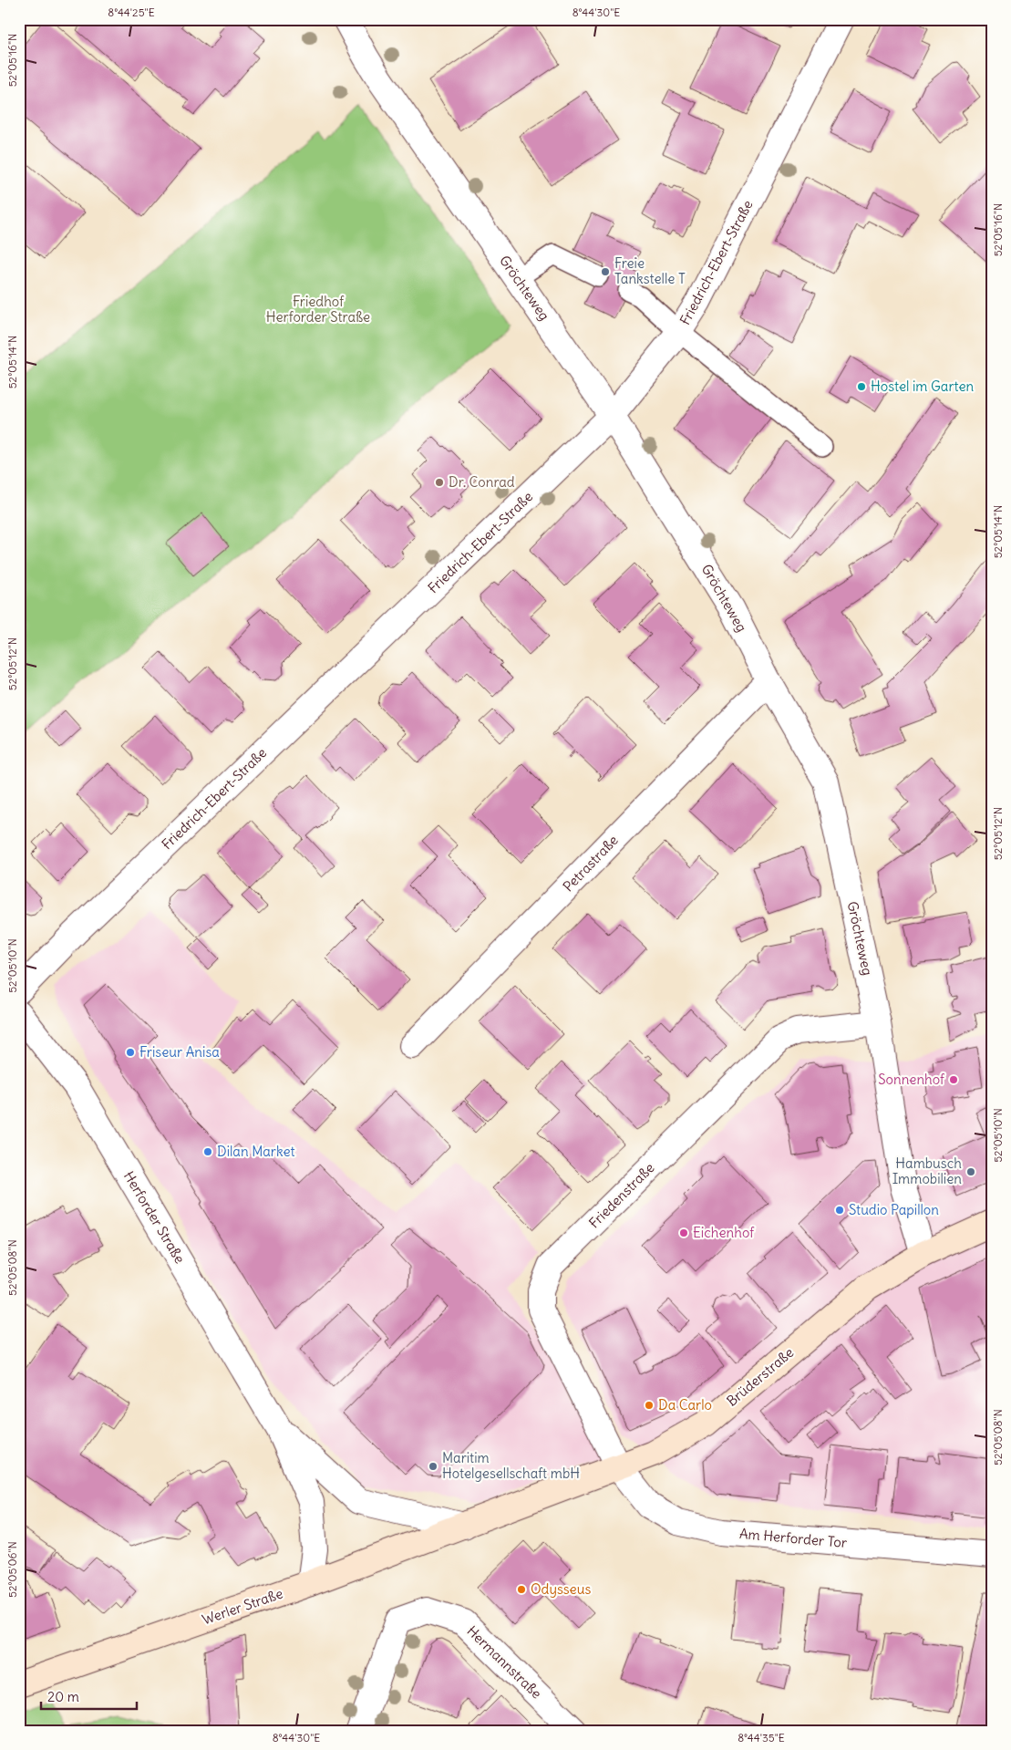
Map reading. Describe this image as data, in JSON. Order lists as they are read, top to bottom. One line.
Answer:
{"streets":{"main road":["Brüderstraße","Werler Straße"],"street":["Friedrich-Ebert-Straße","Gröchteweg","Petrastraße","Friedenstraße","Herforder Straße","Am Herforder Tor","Hermannstraße"]},"crossings":[["Friedrich-Ebert-Straße","Gröchteweg"],["Gröchteweg","Petrastraße"],["Gröchteweg","Friedenstraße"],["Gröchteweg","Brüderstraße"],["Friedenstraße","Brüderstraße"],["Friedenstraße","Am Herforder Tor"],["Herforder Straße","Brüderstraße"],["Herforder Straße","Werler Straße"],["Brüderstraße","Am Herforder Tor"],["Brüderstraße","Werler Straße"]],"parks":["Friedhof Herforder Straße"],"places":["Freie Tankstelle T","Hostel im Garten","Dr. Conrad","Friseur Anisa","Sonnenhof","Dilan Market","Hambusch Immobilien","Studio Papillon","Eichenhof","Da Carlo","Maritim Hotelgesellschaft mbH","Odysseus"],"scale_bar":"20 m","coordinates":["8°44'25\"E","8°44'30\"E","52°05'16\"N","52°05'14\"N","52°05'12\"N","52°05'10\"N","52°05'08\"N","52°05'06\"N","8°44'35\"E"]}
